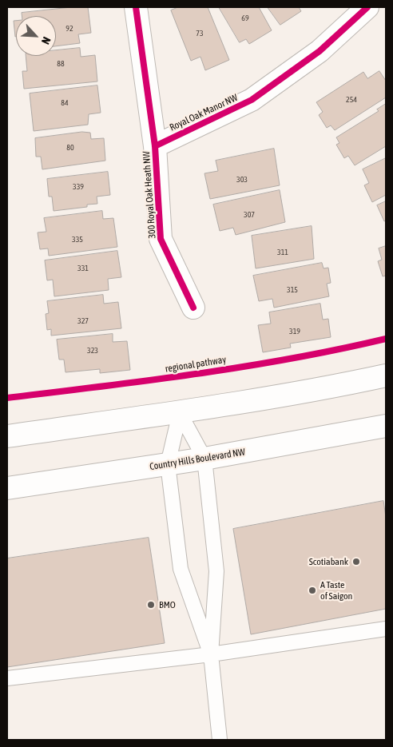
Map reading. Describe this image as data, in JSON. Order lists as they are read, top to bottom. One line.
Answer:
{"streets":{"main road":["Royal Oak Manor NW","300 Royal Oak Heath NW","Country Hills Boulevard NW"],"cycle path":["regional pathway"]},"crossings":[["Royal Oak Manor NW","300 Royal Oak Heath NW"]],"places":["Scotiabank","A Taste of Saigon","BMO"],"house_numbers":["69","92","73","88","254","84","80","303","339","307","335","311","331","315","327","319","323"],"north":"bottom right"}
